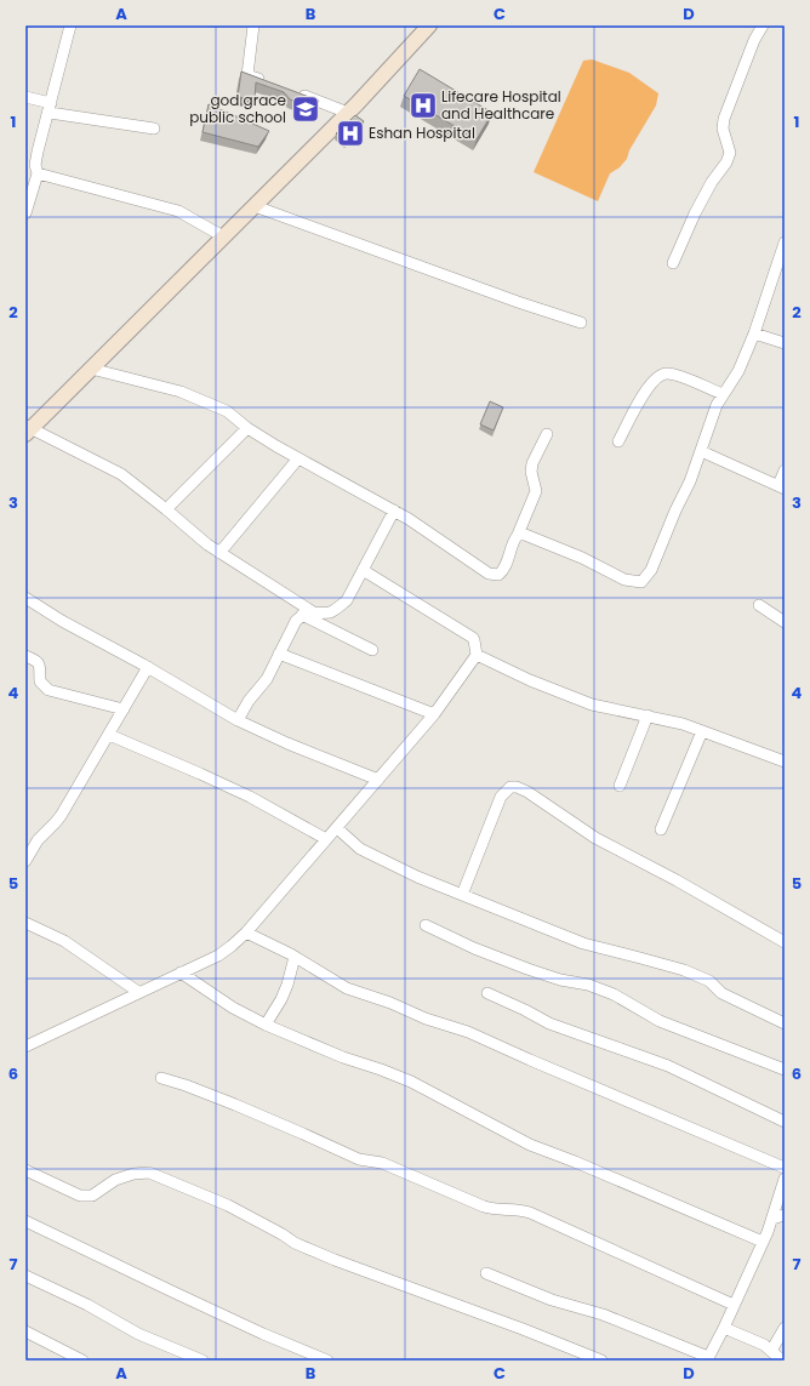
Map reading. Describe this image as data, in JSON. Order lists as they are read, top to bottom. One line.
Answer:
{"places":{"hospital":["Lifecare Hospital and Healthcare","Eshan Hospital"],"school or university":["god grace public school"]},"grid":{"columns":["A","B","C","D"],"rows":["1","2","3","4","5","6","7"]}}
